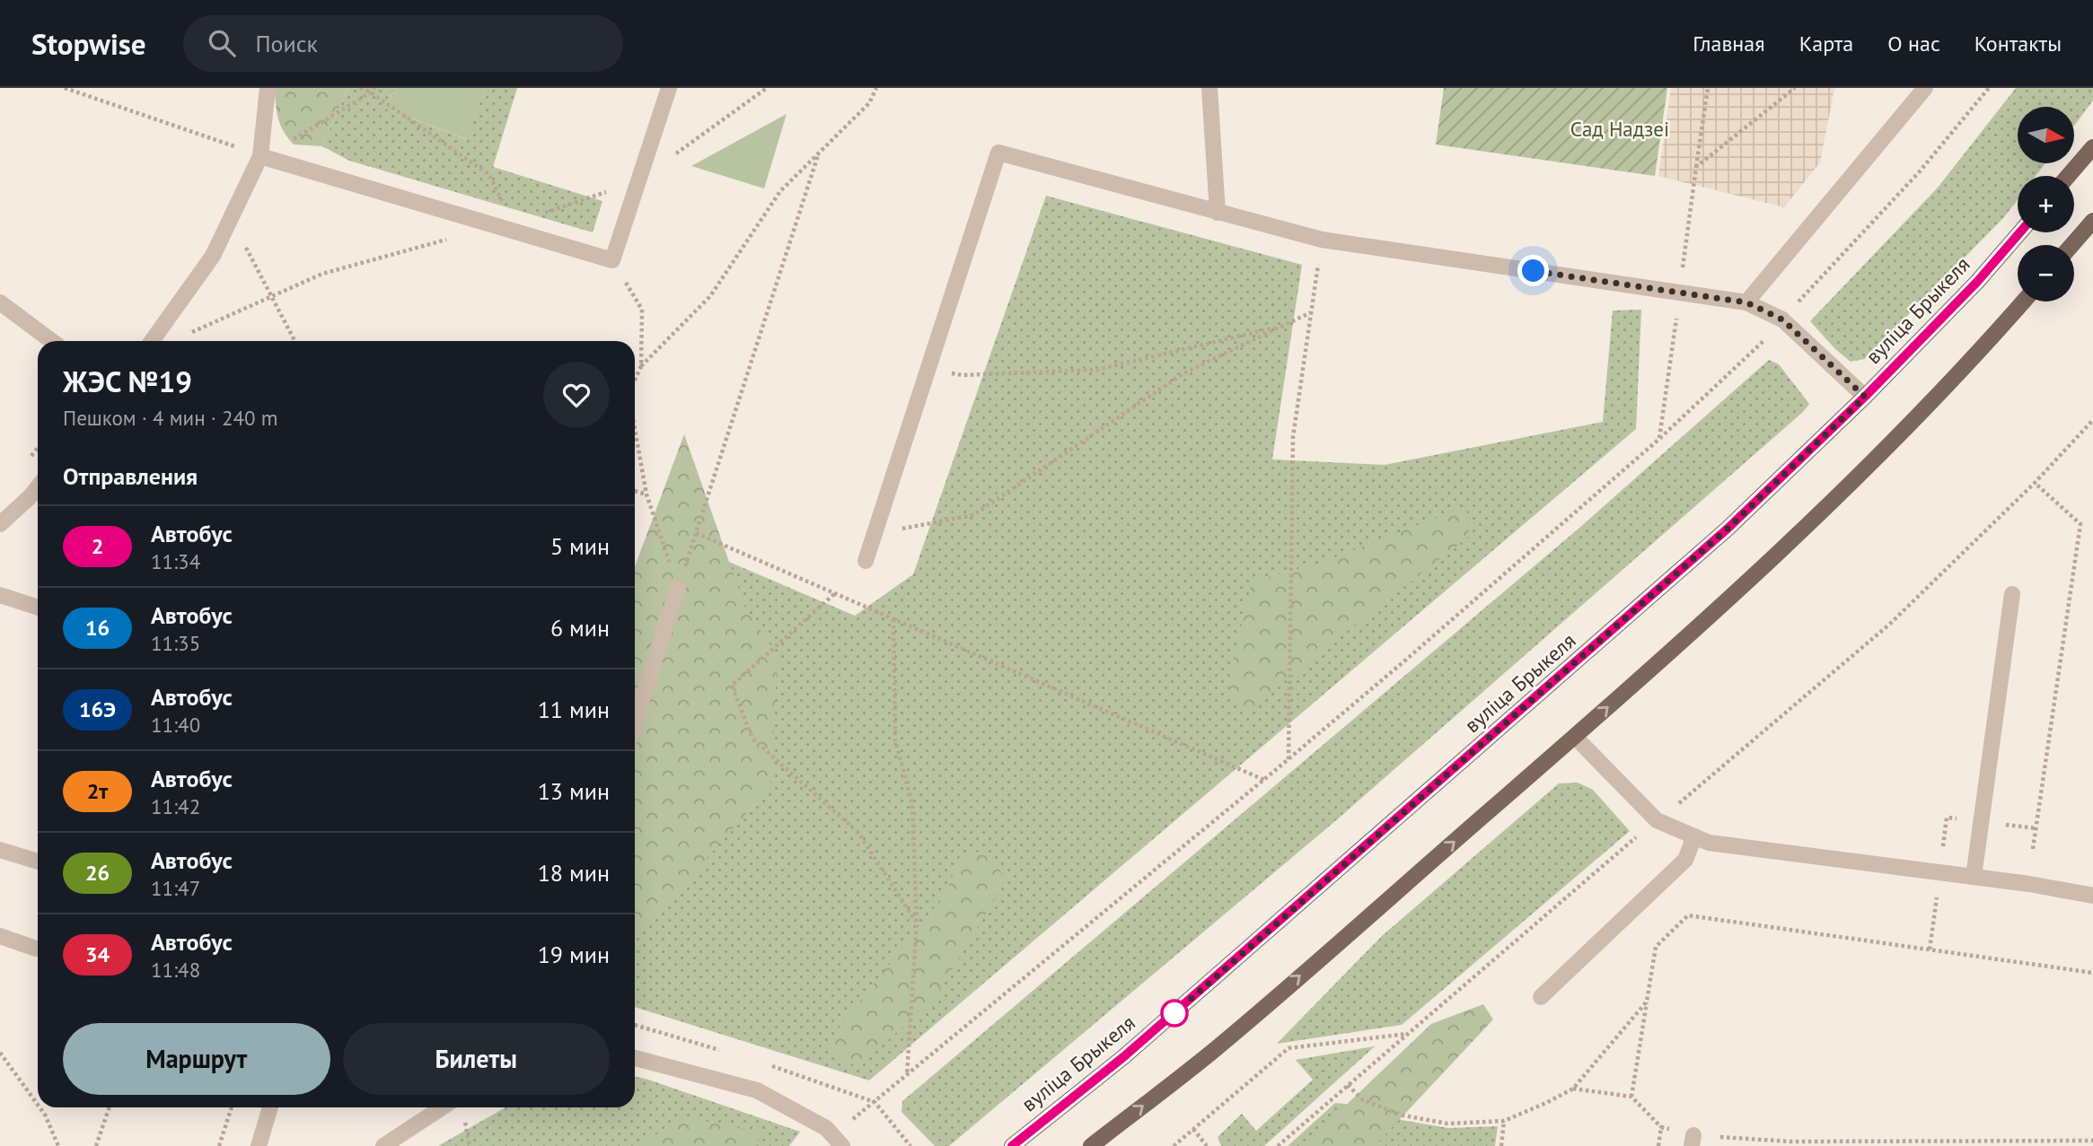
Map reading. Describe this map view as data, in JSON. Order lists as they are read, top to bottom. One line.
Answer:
{"streets":{"main road":["вуліца Брыкеля"]},"parks":["Сад Надзеі"],"lines":["bus line 2"],"north":"right","page":{"header":"Stopwise","search":"Поиск","nav":["Главная","Карта","О нас","Контакты"],"map_buttons":["+","−"],"heading":[["ЖЭС №19","Пешком · 4 мин · 240 m"],"Отправления"],"list":[{"mark":"2","name":"Автобус","note":"11:34","value":"5 мин"},{"mark":"16","name":"Автобус","note":"11:35","value":"6 мин"},{"mark":"16Э","name":"Автобус","note":"11:40","value":"11 мин"},{"mark":"2т","name":"Автобус","note":"11:42","value":"13 мин"},{"mark":"26","name":"Автобус","note":"11:47","value":"18 мин"},{"mark":"34","name":"Автобус","note":"11:48","value":"19 мин"}],"buttons":["Маршрут","Билеты"]}}
